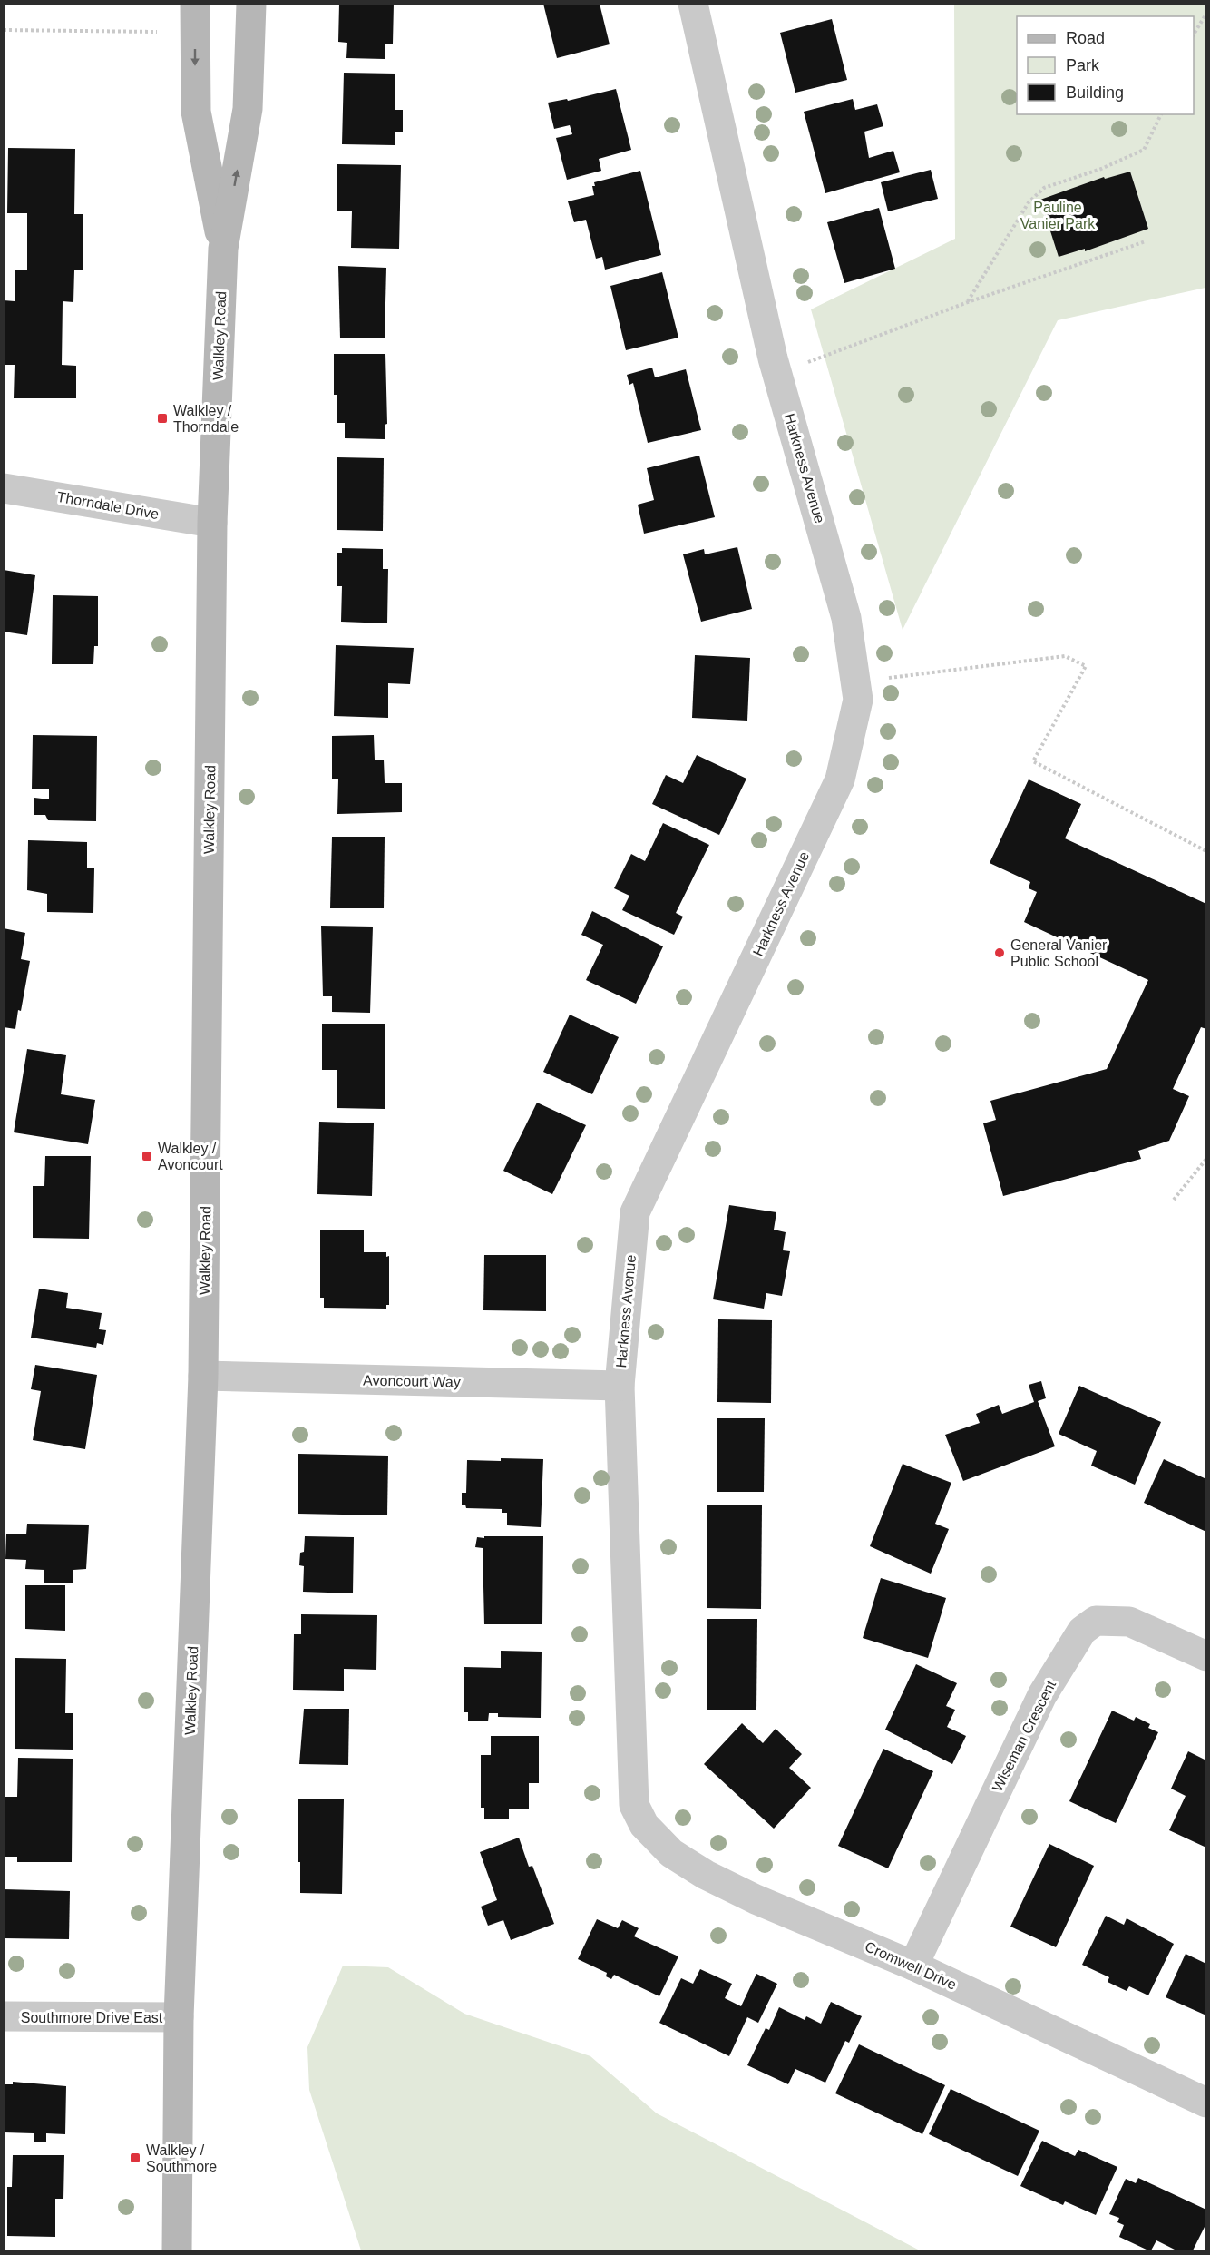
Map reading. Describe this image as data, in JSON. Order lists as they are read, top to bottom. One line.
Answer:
{"streets":{"main road":["Walkley Road"],"street":["Harkness Avenue","Thorndale Drive","Avoncourt Way","Wiseman Crescent","Cromwell Drive","Southmore Drive East"]},"crossings":[["Walkley Road","Thorndale Drive"],["Walkley Road","Avoncourt Way"],["Walkley Road","Southmore Drive East"],["Harkness Avenue","Avoncourt Way"],["Harkness Avenue","Cromwell Drive"],["Wiseman Crescent","Cromwell Drive"]],"parks":["Pauline Vanier Park"],"places":{"transit":["Walkley / Thorndale","Walkley / Avoncourt","Walkley / Southmore"],"other":["General Vanier Public School"]},"legend":["Road","Park","Building"]}
